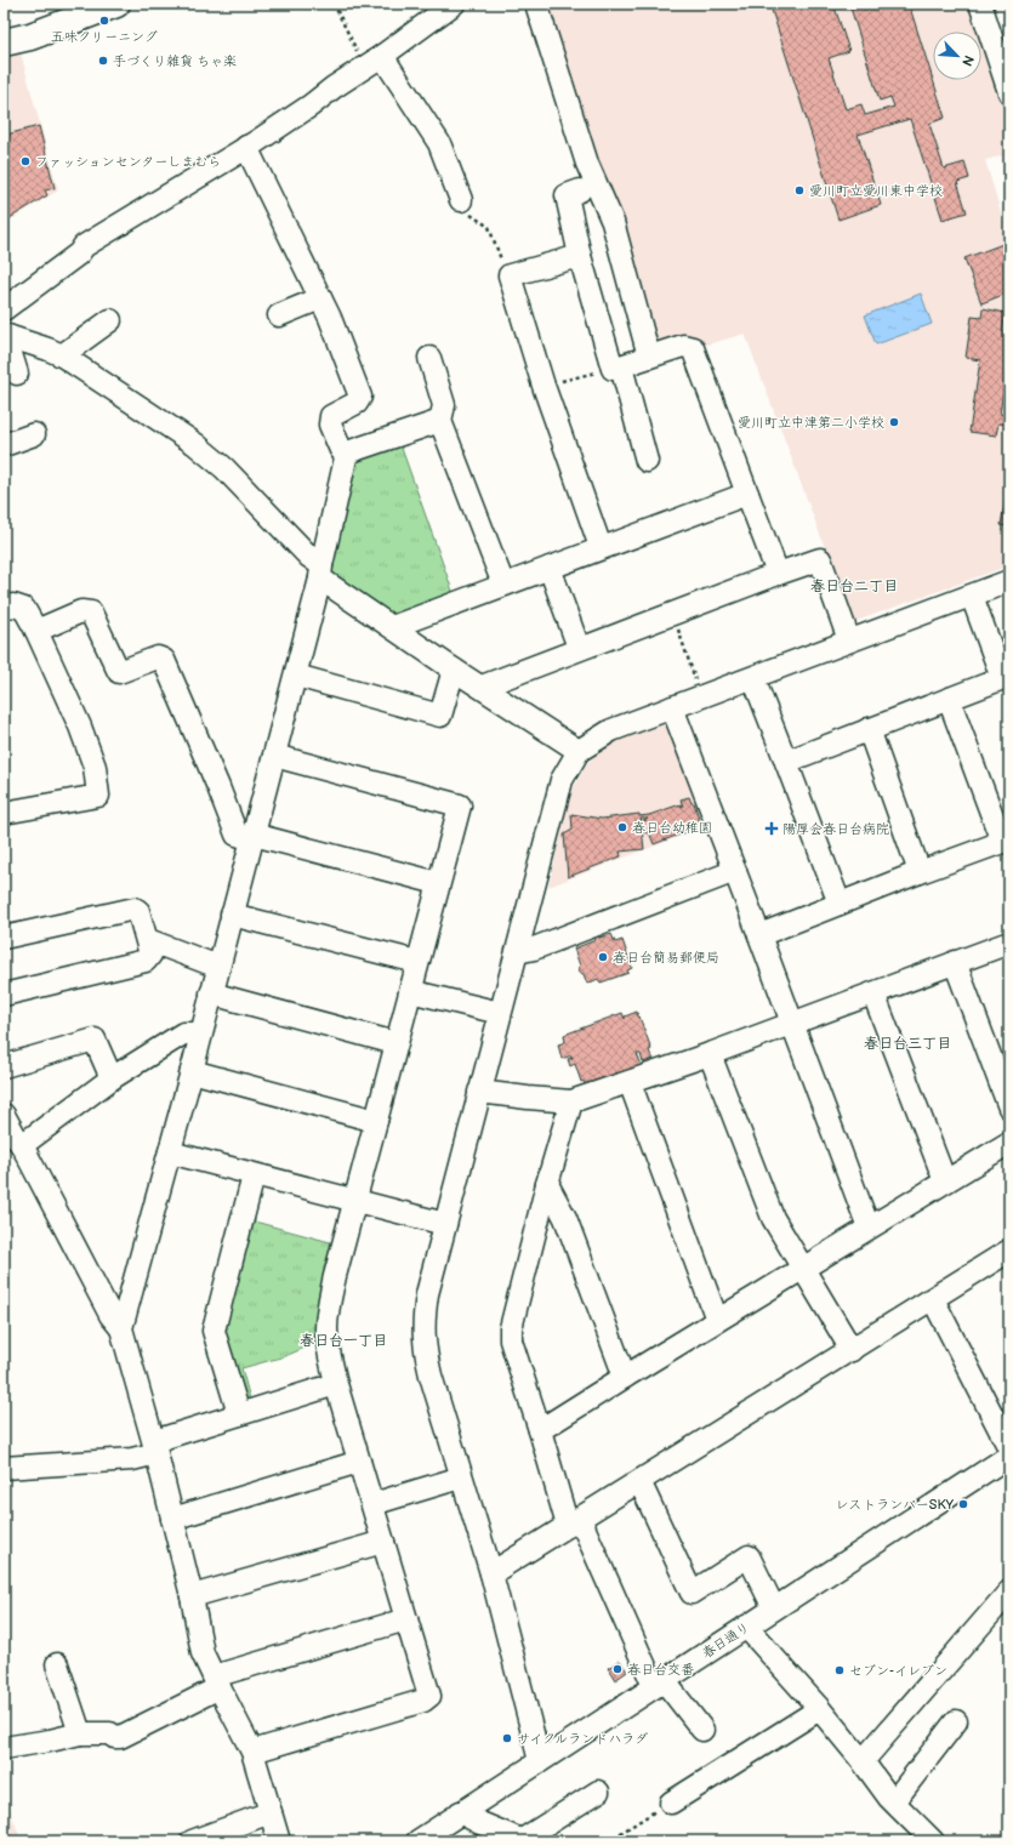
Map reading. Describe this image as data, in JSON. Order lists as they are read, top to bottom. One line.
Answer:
{"streets":{"street":["春日通り"]},"districts":["春日台二丁目","春日台三丁目","春日台一丁目"],"places":{"other":["五味クリーニング","手づくり雑貨 ちゃ楽","ファッションセンターしまむら","愛川町立愛川東中学校","愛川町立中津第二小学校","春日台幼稚園","春日台簡易郵便局","レストランバーSKY","春日台交番","セブン-イレブン","サイクルランドハラダ"],"health":["陽厚会春日台病院"]},"north":"bottom right"}
